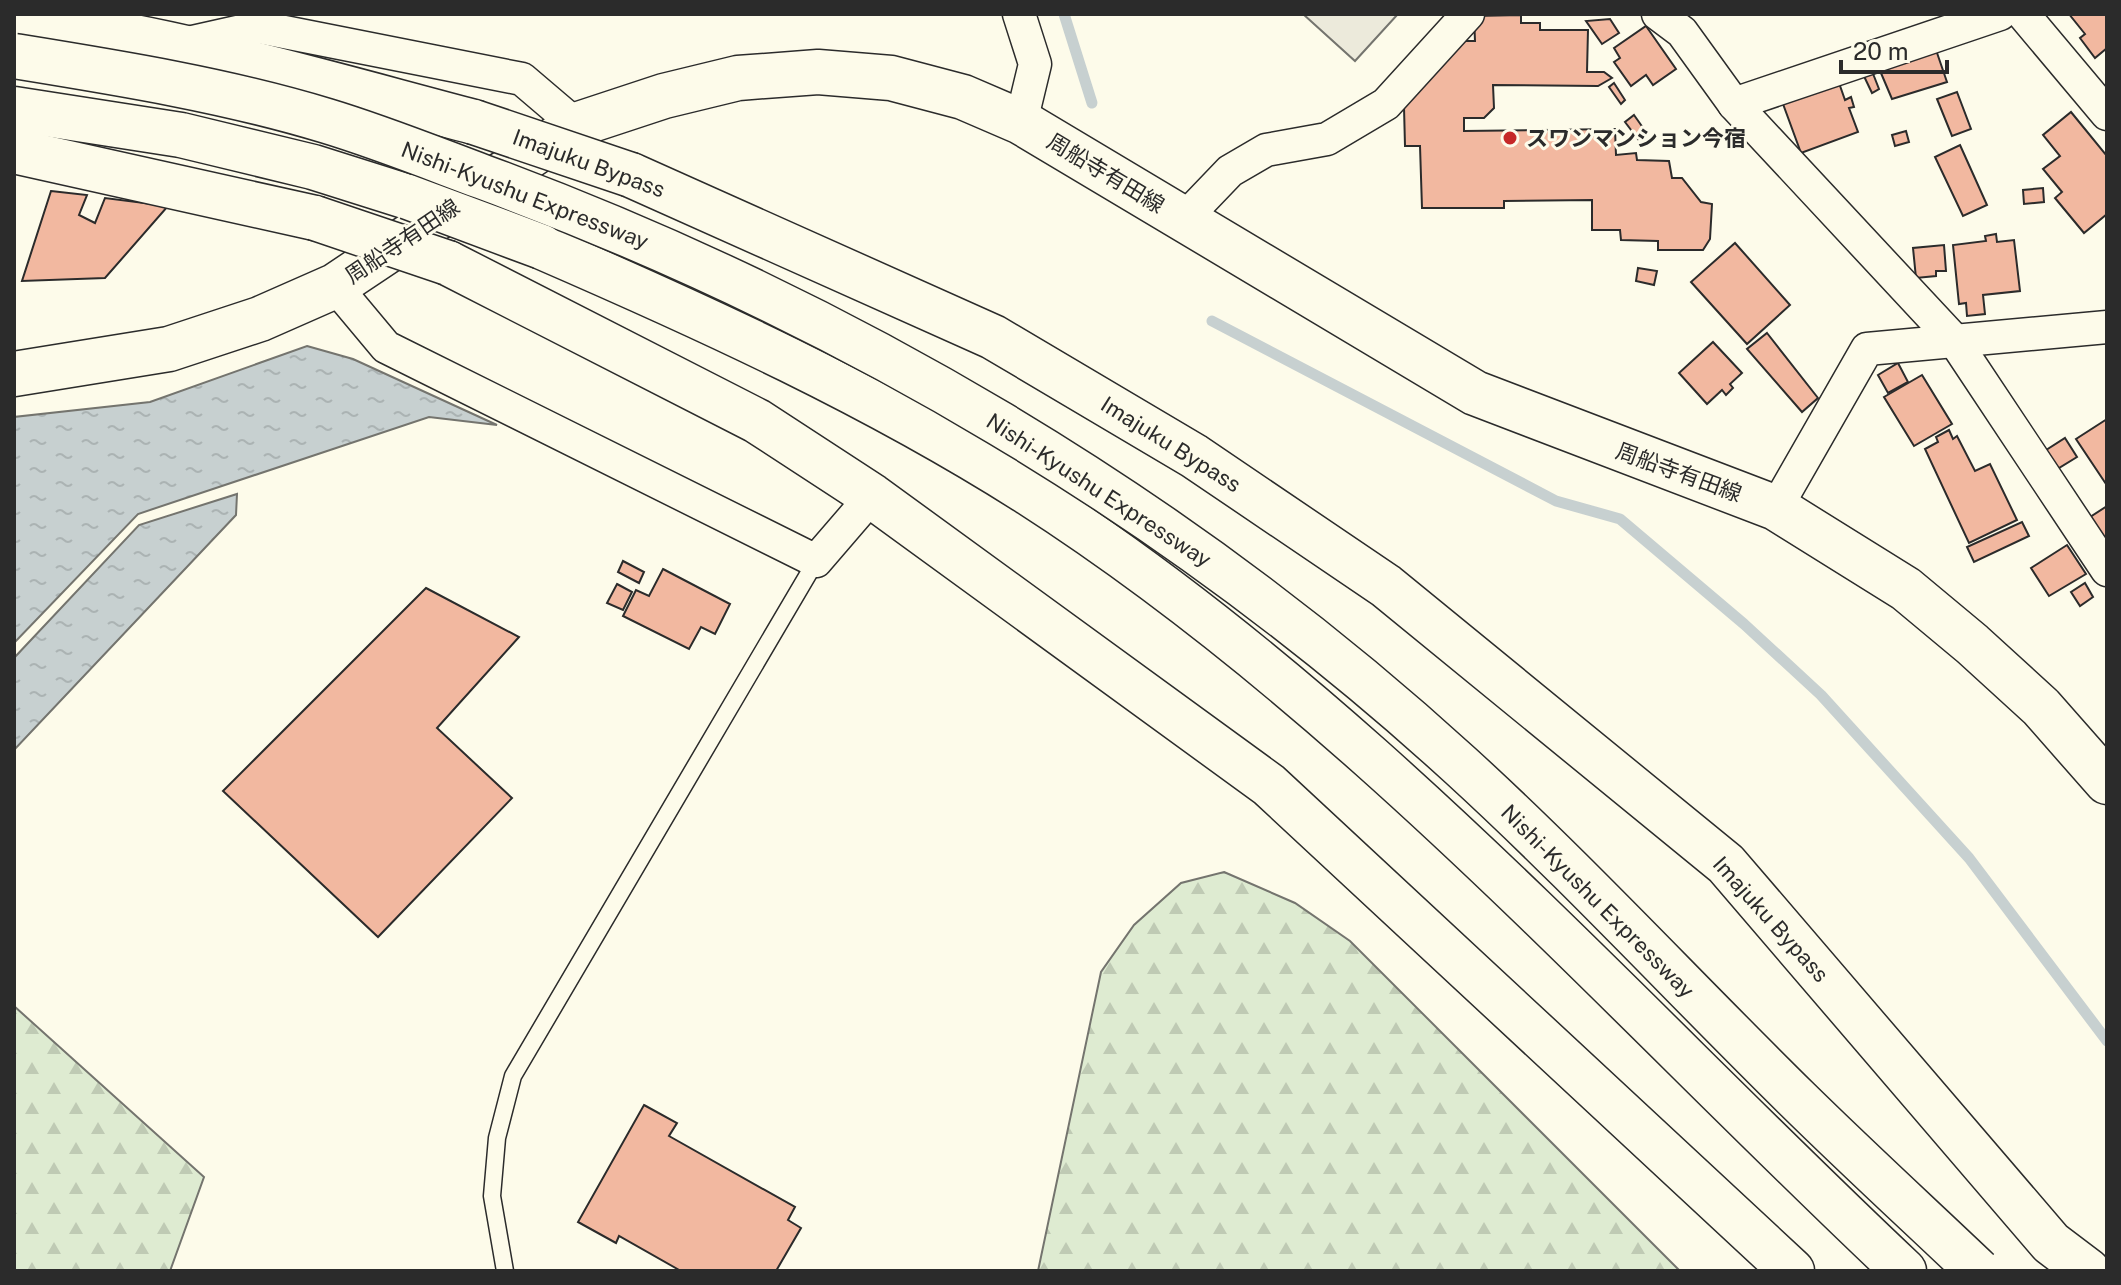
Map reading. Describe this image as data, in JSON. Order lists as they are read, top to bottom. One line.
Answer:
{"streets":{"main road":["Imajuku Bypass","周船寺有田線","Nishi-Kyushu Expressway"]},"places":["スワンマンション今宿"],"scale_bar":"20 m"}
